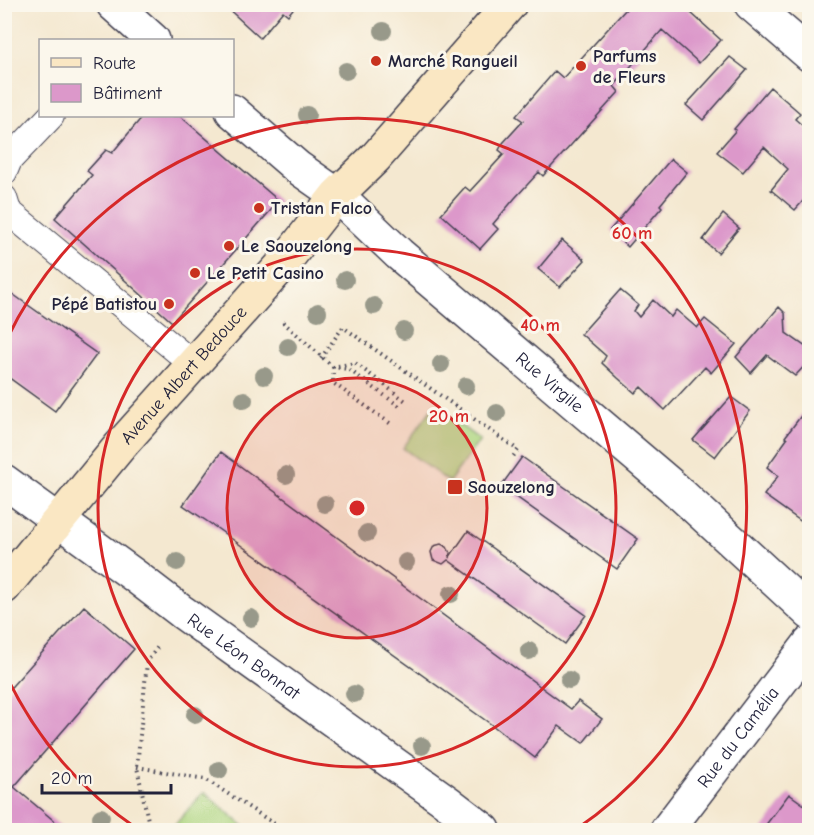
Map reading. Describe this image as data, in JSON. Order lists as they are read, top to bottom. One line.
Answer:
{"streets":{"street":["Avenue Albert Bedouce","Rue Virgile","Rue Léon Bonnat","Rue du Camélia"]},"crossings":[["Avenue Albert Bedouce","Rue Virgile"],["Avenue Albert Bedouce","Rue Léon Bonnat"]],"places":{"other":["Marché Rangueil","Parfums de Fleurs","Tristan Falco","Le Saouzelong","Le Petit Casino","Pépé Batistou"],"transit":["Saouzelong"]},"legend":["Route","Bâtiment"],"scale_bar":"20 m","rings":["60 m","40 m","20 m"]}
